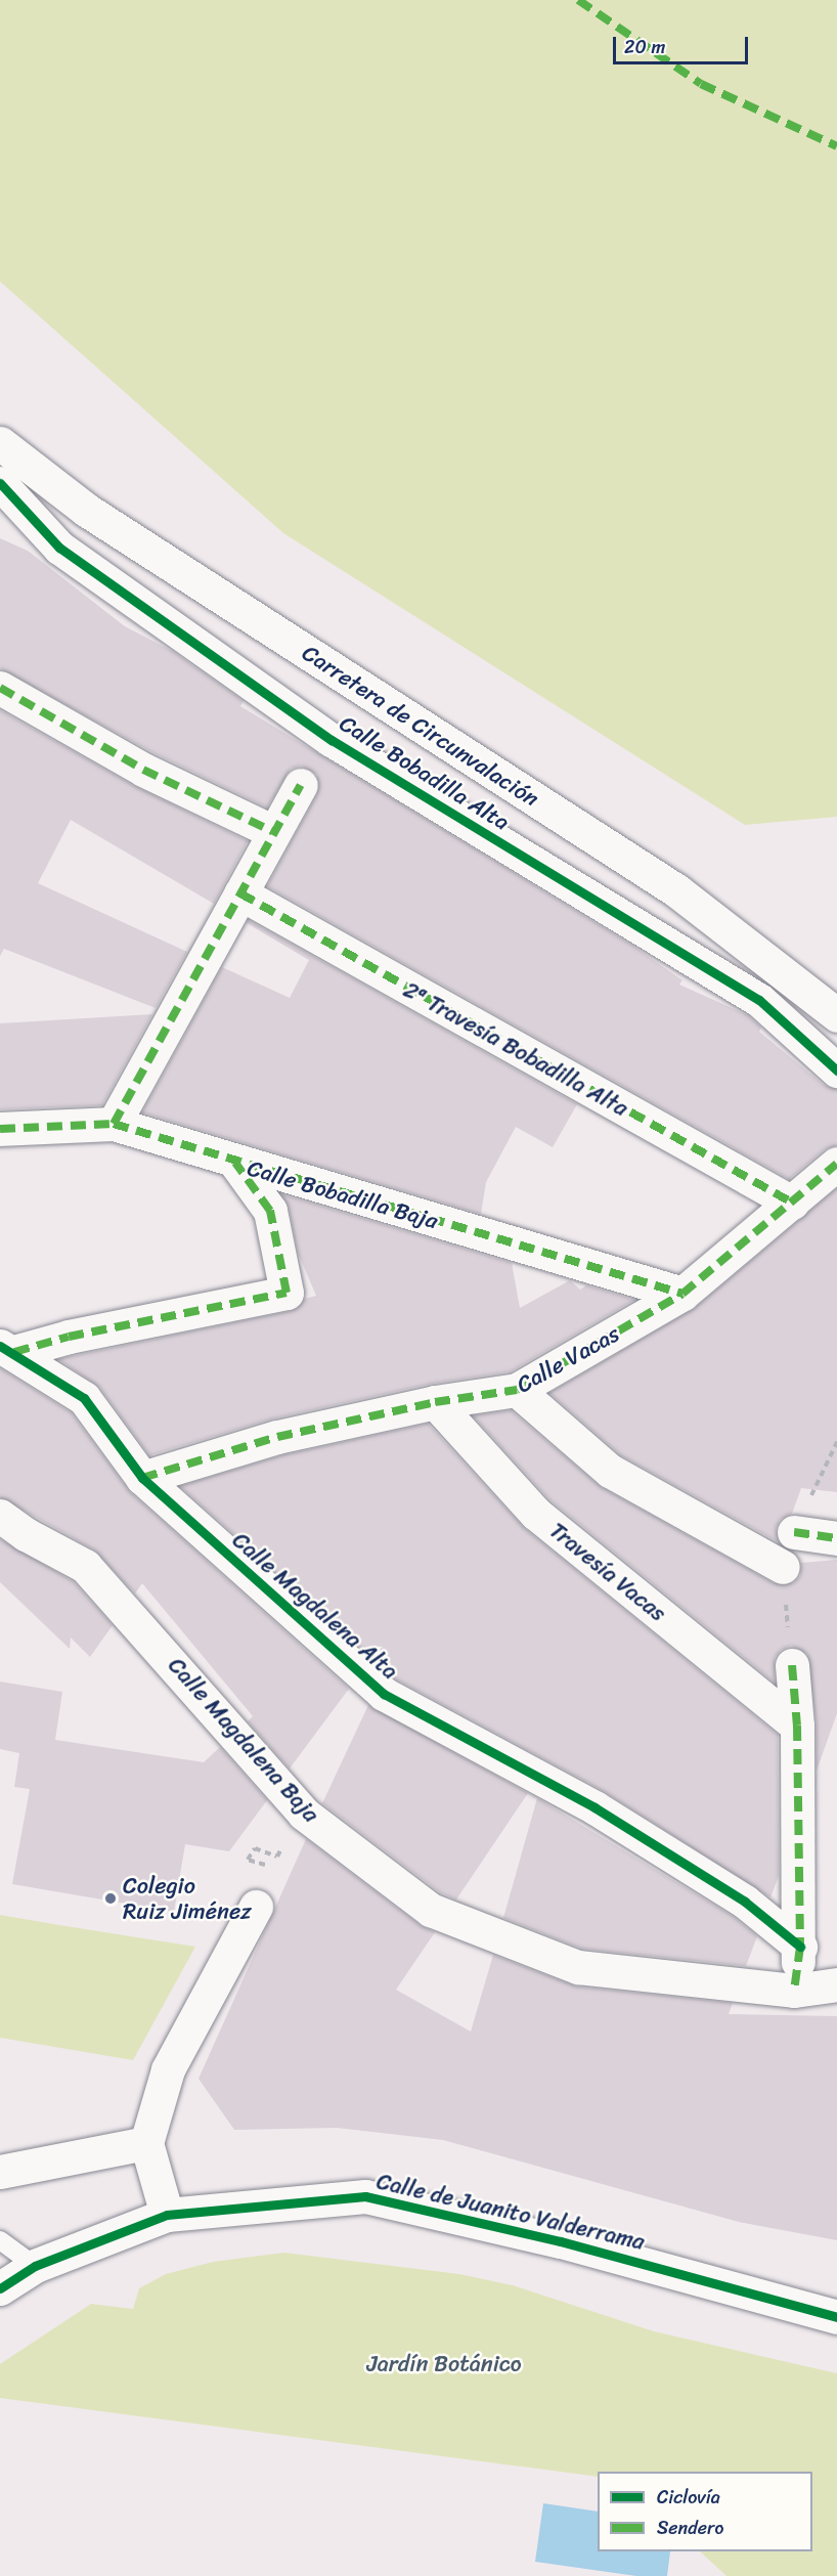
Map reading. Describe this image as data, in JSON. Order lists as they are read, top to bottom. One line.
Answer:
{"streets":{"street":["Carretera de Circunvalación","Calle Bobadilla Alta","2ª Travesía Bobadilla Alta","Calle Bobadilla Baja","Calle Vacas","Travesía Vacas","Calle Magdalena Alta","Calle Magdalena Baja","Calle de Juanito Valderrama"]},"crossings":[["2ª Travesía Bobadilla Alta","Calle Vacas"],["Calle Bobadilla Baja","Calle Vacas"],["Calle Vacas","Travesía Vacas"],["Calle Vacas","Calle Magdalena Alta"]],"parks":["Jardín Botánico"],"places":["Colegio Ruiz Jiménez"],"legend":["Ciclovía","Sendero"],"scale_bar":"20 m"}
